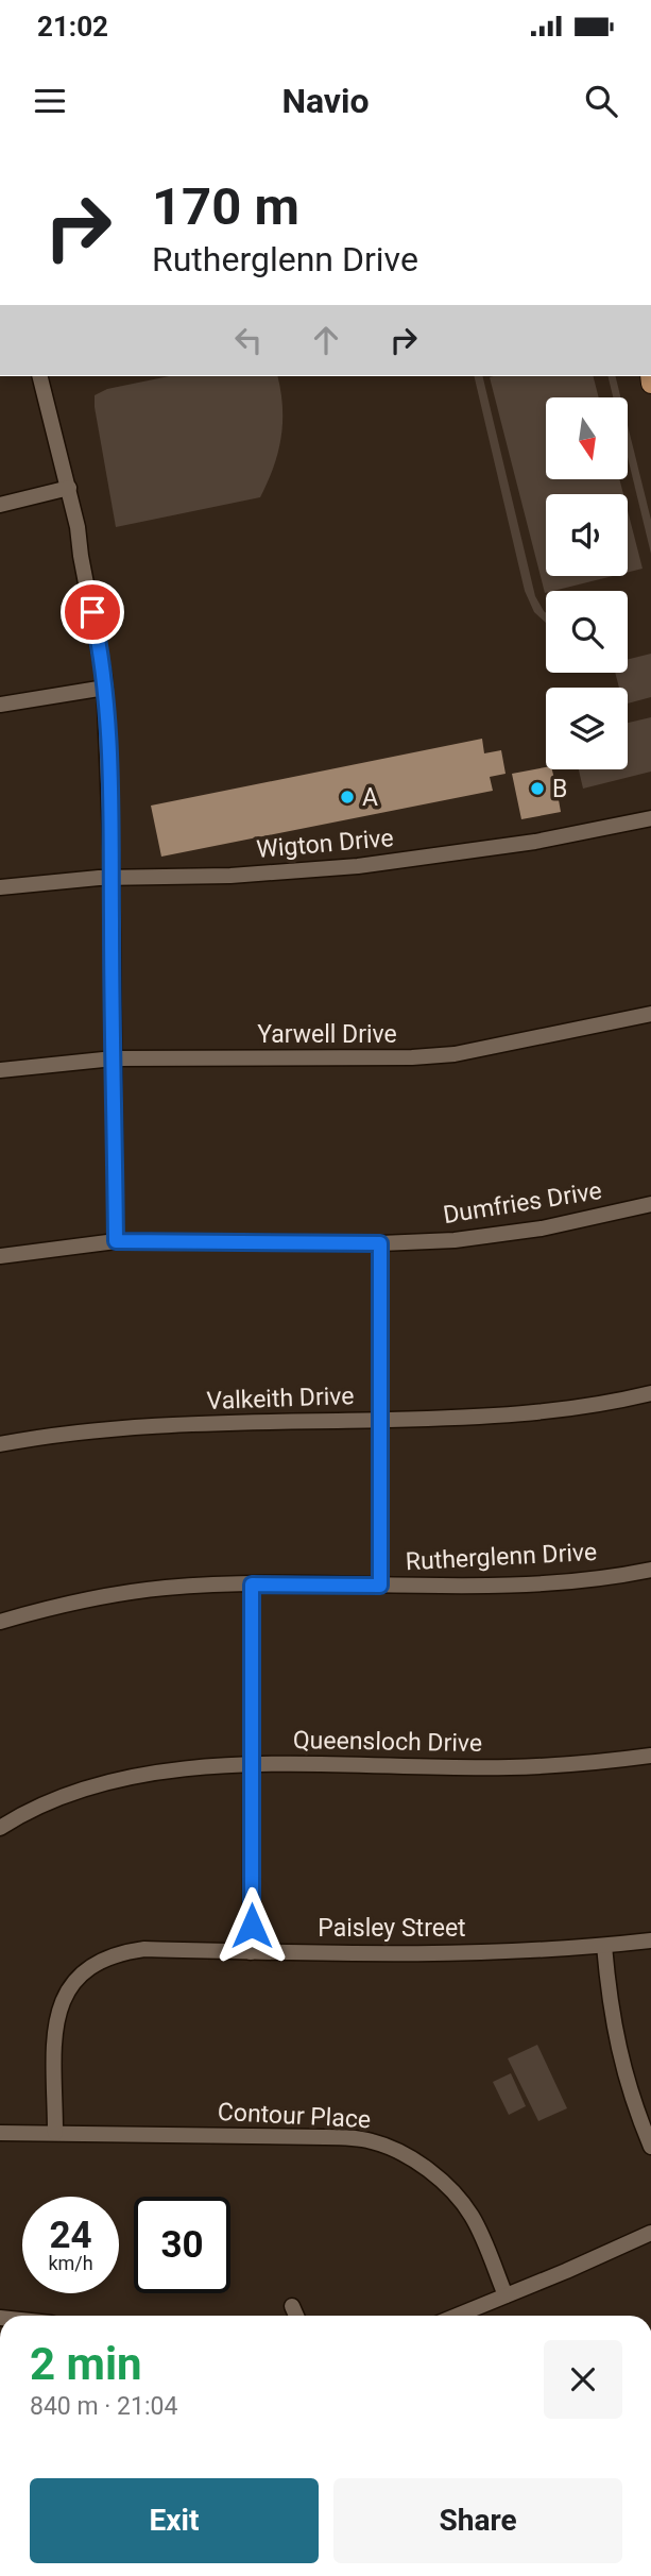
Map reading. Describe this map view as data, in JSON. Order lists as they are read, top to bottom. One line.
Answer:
{"streets":{"street":["Wigton Drive","Yarwell Drive","Dumfries Drive","Valkeith Drive","Rutherglenn Drive","Queensloch Drive","Paisley Street","Contour Place"]},"crossings":[["Paisley Street","Contour Place"]],"places":["B","A"],"north":"bottom","page":{"status":"21:02","header":"Navio","turn":["170 m","Rutherglenn Drive"],"speed":"24 km/h","limit":"30","heading":["2 min","840 m · 21:04"],"buttons":["Exit","Share"]}}
